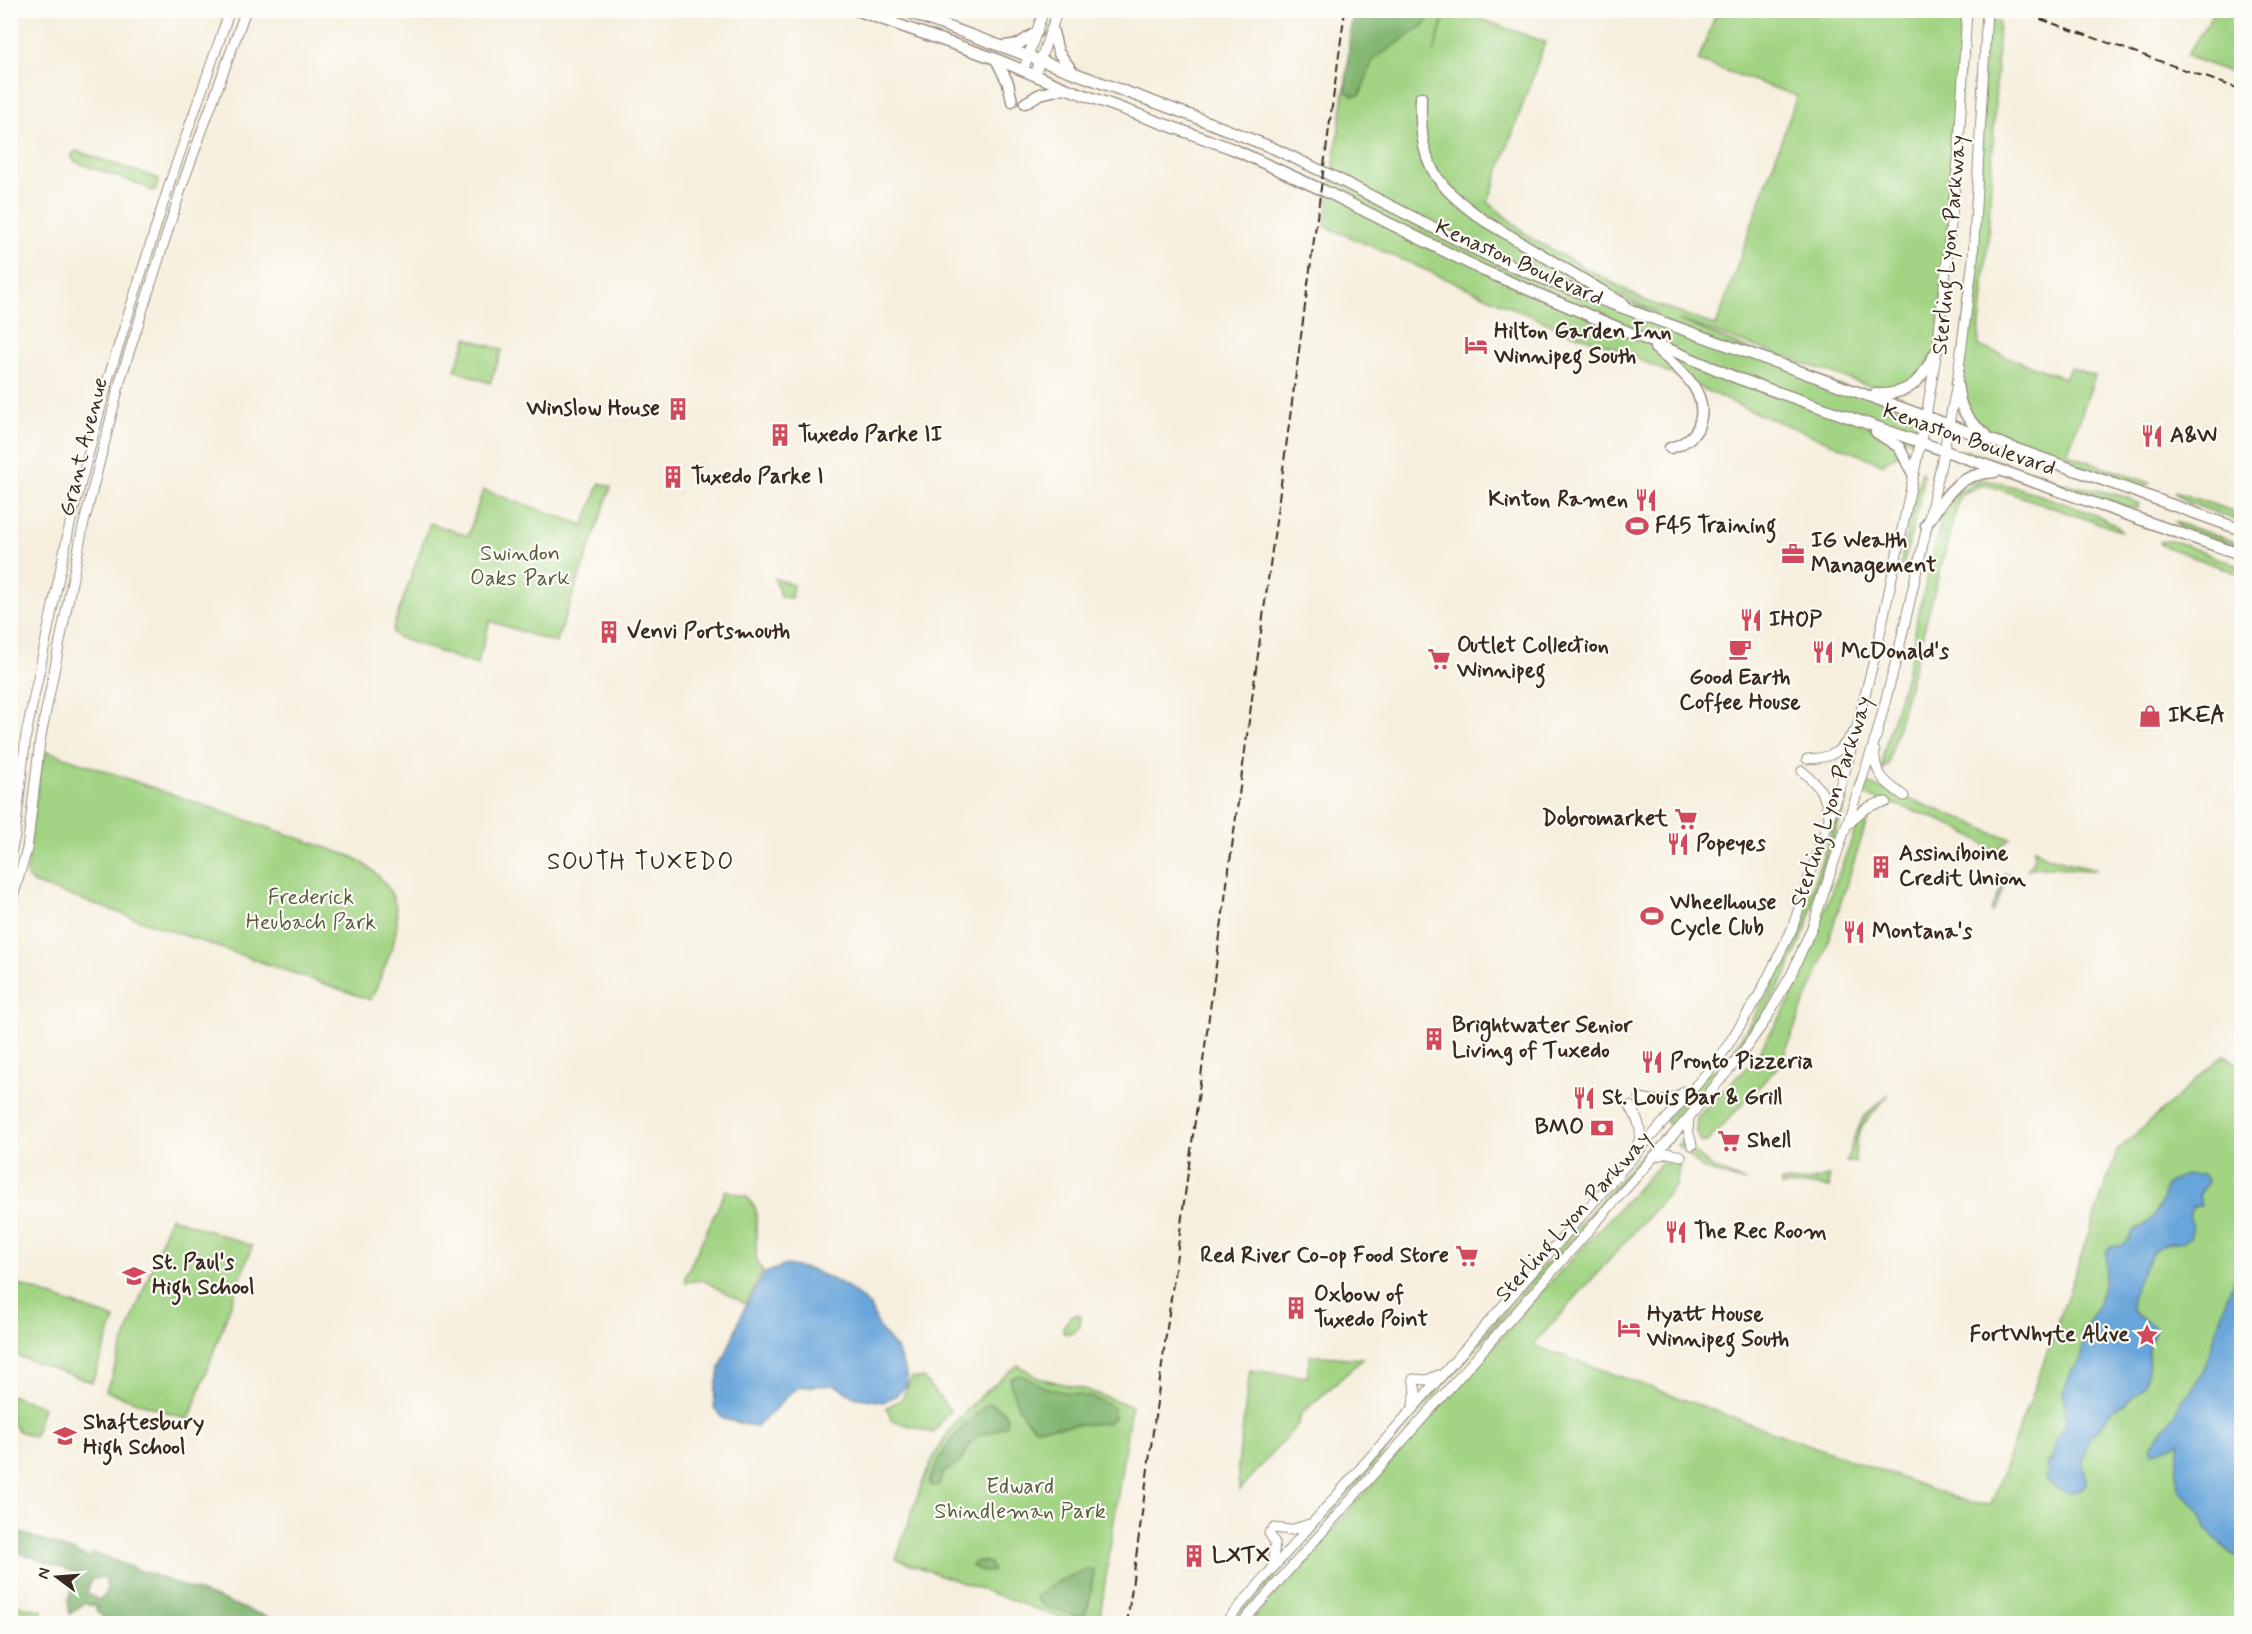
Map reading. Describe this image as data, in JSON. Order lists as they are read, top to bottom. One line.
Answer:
{"streets":{"main road":["Sterling Lyon Parkway","Kenaston Boulevard","Grant Avenue"]},"crossings":[["Sterling Lyon Parkway","Kenaston Boulevard"]],"districts":["SOUTH TUXEDO"],"parks":["Swindon Oaks Park","Frederick Heubach Park","Edward Shindleman Park"],"places":{"hotel":["Hilton Garden Inn Winnipeg South","Hyatt House Winnipeg South"],"building":["Winslow House","Tuxedo Parke II","Tuxedo Parke I","Venvi Portsmouth","Assiniboine Credit Union","Brightwater Senior Living of Tuxedo","Oxbow of Tuxedo Point","LXTX"],"restaurant":["A&W","Kinton Ramen","IHOP","McDonald's","Popeyes","Montana's","Pronto Pizzeria","St. Louis Bar & Grill","The Rec Room"],"sports":["F45 Training","Wheelhouse Cycle Club"],"office":["IG Wealth Management"],"cafe":["Good Earth Coffee House"],"supermarket":["Outlet Collection Winnipeg","Dobromarket","Shell","Red River Co-op Food Store"],"shop":["IKEA"],"bank":["BMO"],"school or university":["St. Paul's High School","Shaftesbury High School"],"place":["FortWhyte Alive"]},"north":"left"}
